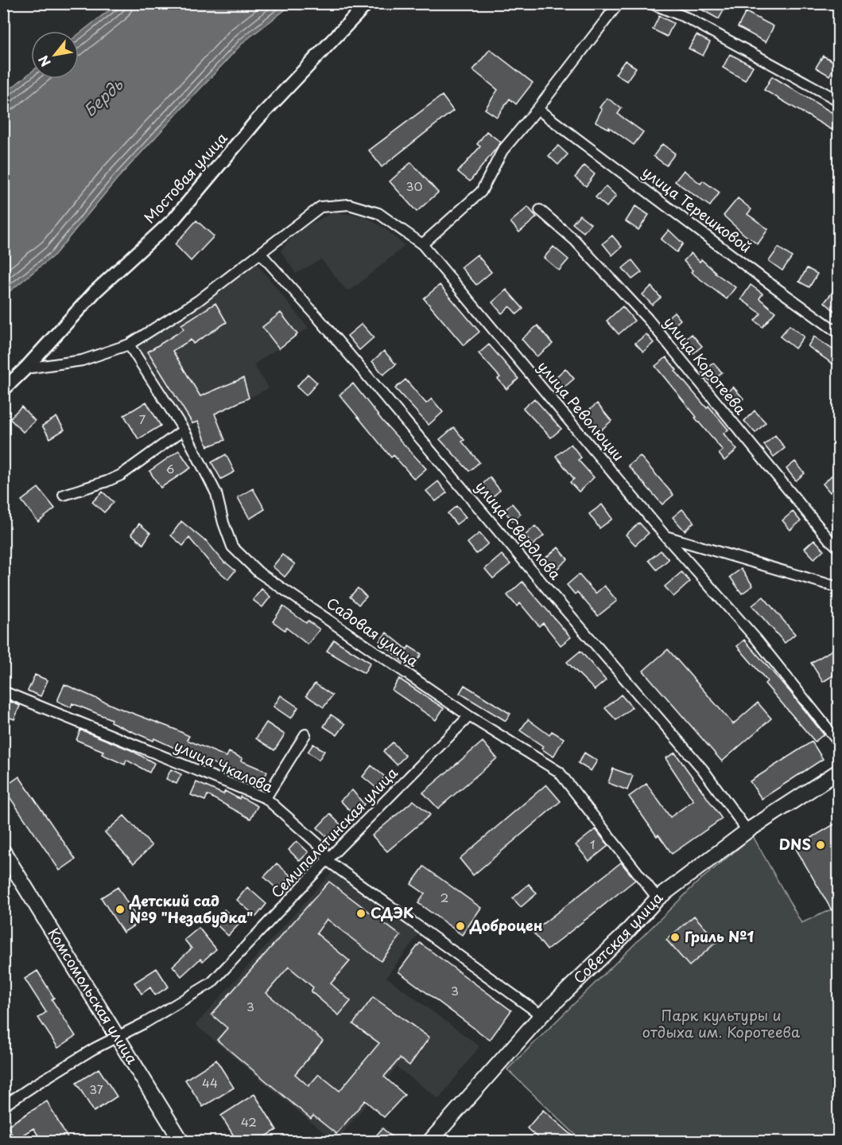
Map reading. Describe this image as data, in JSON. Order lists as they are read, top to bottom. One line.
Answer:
{"streets":{"main road":["Советская улица","Комсомольская улица"],"street":["Мостовая улица","улица Терешковой","улица Коротеева","улица Революции","улица Свердлова","Садовая улица","улица Чкалова","Семипалатинская улица"]},"crossings":[["Мостовая улица","улица Революции"],["улица Революции","улица Свердлова"],["улица Революции","Садовая улица"],["улица Свердлова","Советская улица"],["Садовая улица","Семипалатинская улица"],["Садовая улица","Советская улица"],["улица Чкалова","Семипалатинская улица"],["улица Чкалова","Советская улица"],["Семипалатинская улица","Комсомольская улица"]],"water":["Бердь"],"parks":["Парк культуры и отдыха им. Коротеева"],"places":["DNS","Детский сад №9 \"Незабудка\"","СДЭК","Доброцен","Гриль №1"],"house_numbers":["30","7","6","1","2","3","3","44","37","42"],"north":"bottom left"}
